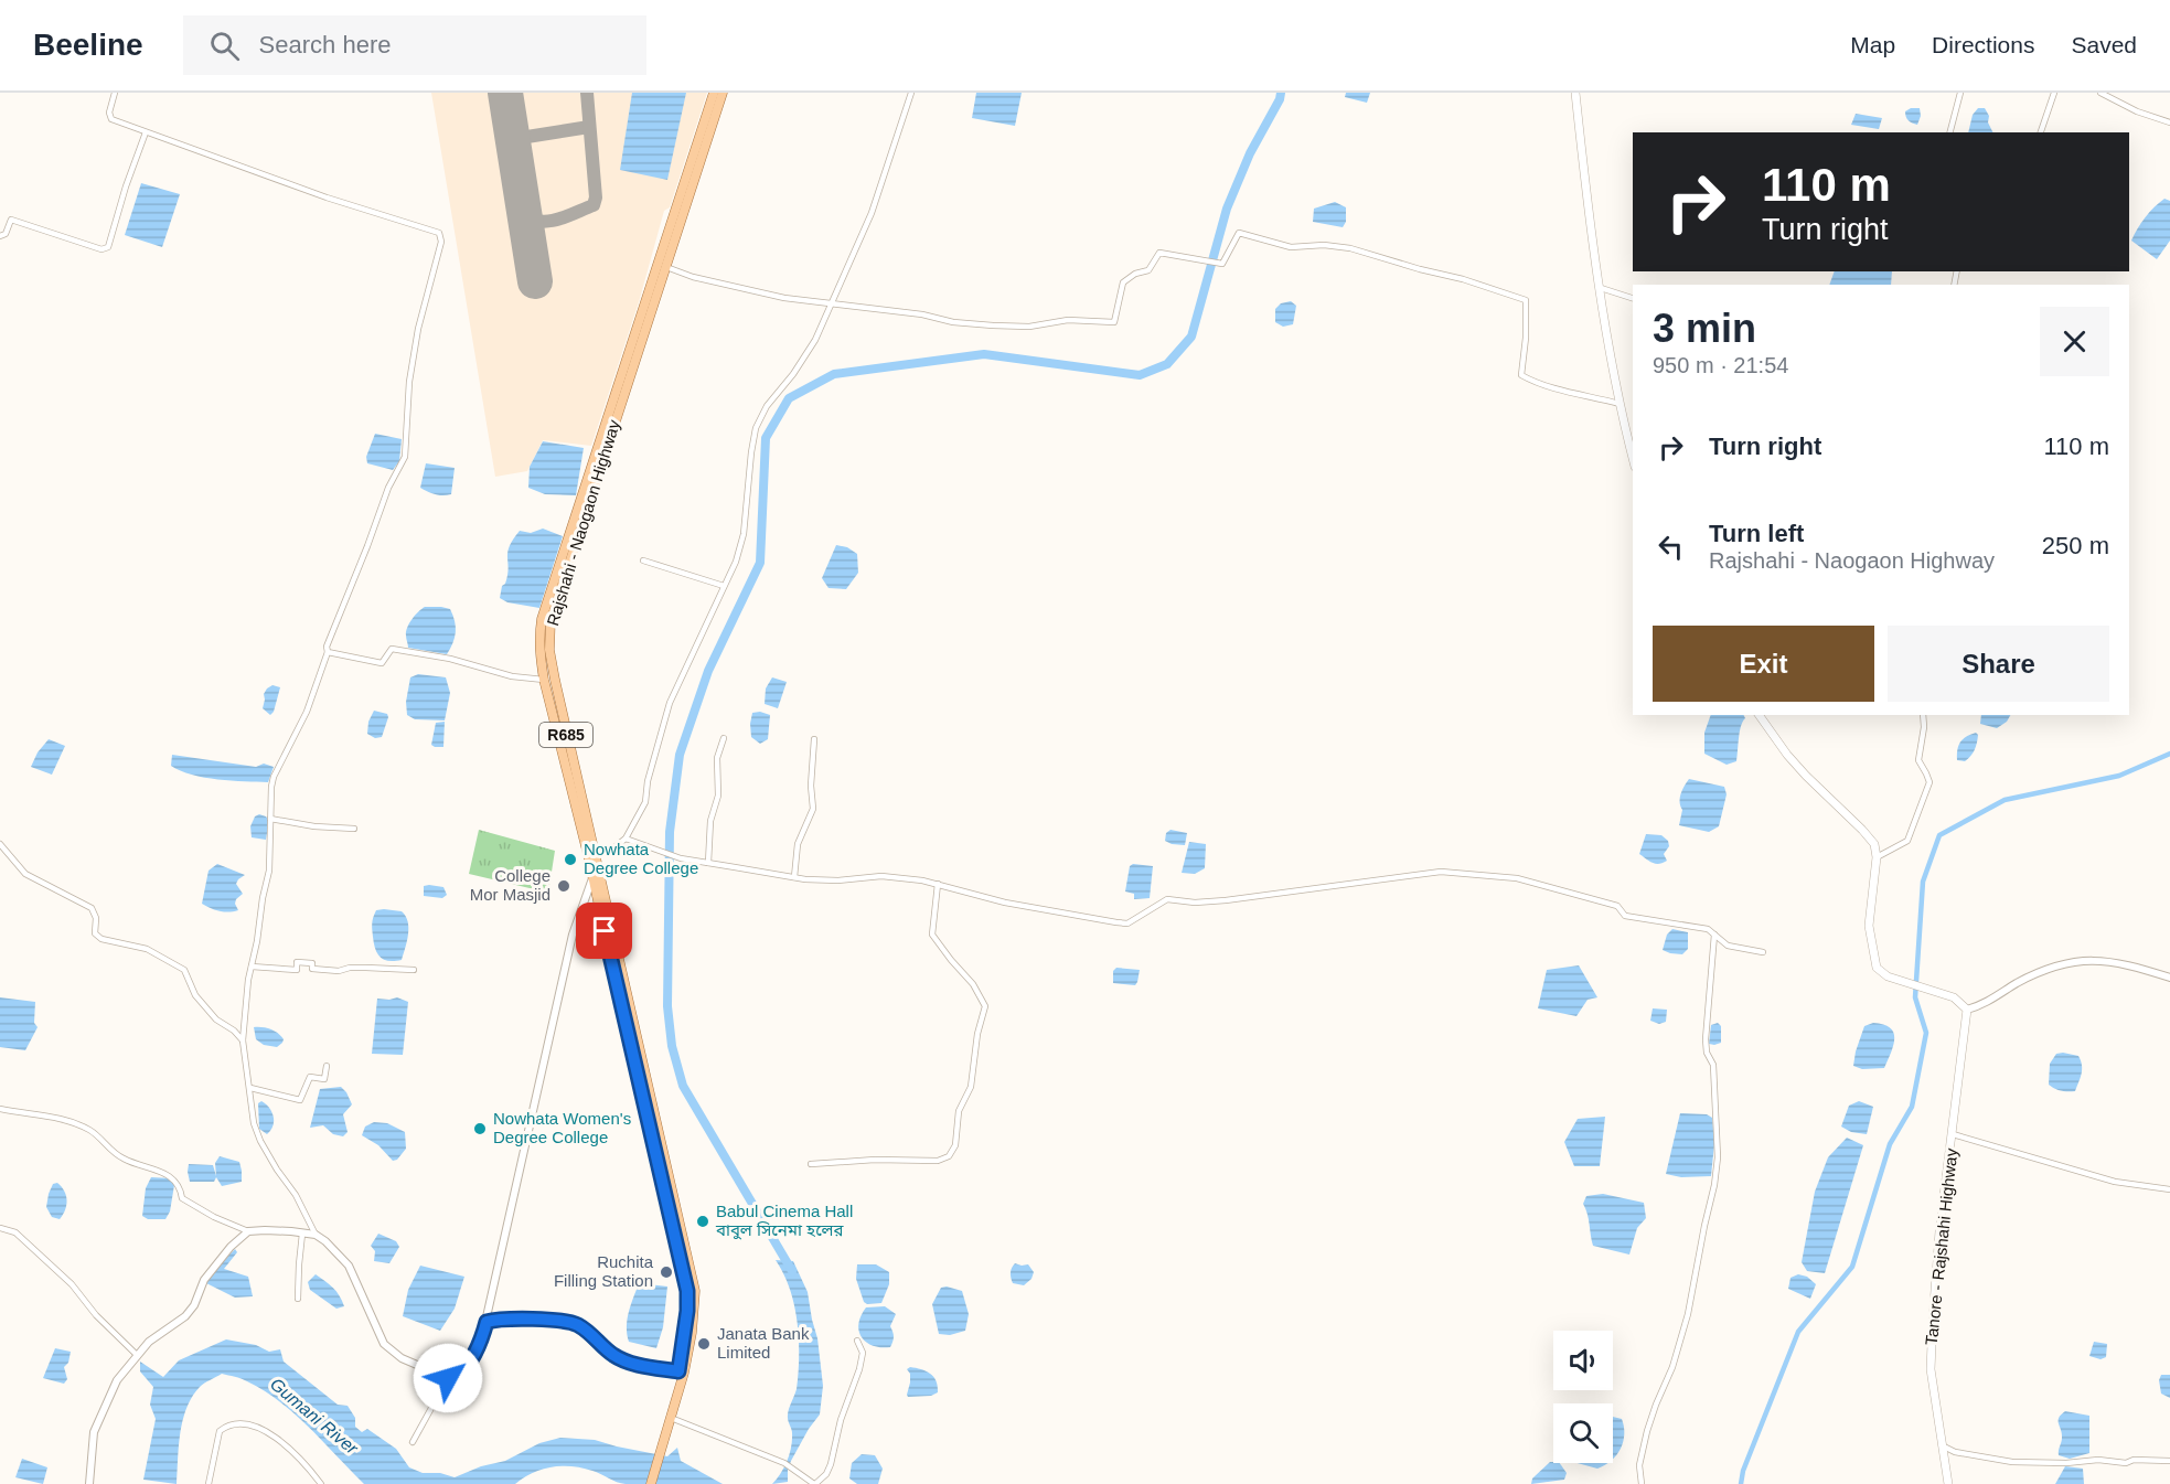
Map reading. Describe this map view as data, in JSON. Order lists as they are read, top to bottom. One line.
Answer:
{"streets":{"main road":["Rajshahi - Naogaon Highway","R685","Tanore - Rajshahi Highway"]},"water":["Gumani River"],"places":["Nowhata Degree College","College Mor Masjid","Nowhata Women's Degree College","Babul Cinema Hall বাবুল সিনেমা হলের","Ruchita Filling Station","Janata Bank Limited"],"page":{"header":"Beeline","search":"Search here","nav":["Map","Directions","Saved"],"turn":["110 m","Turn right"],"heading":["3 min","950 m · 21:54"],"list":[{"name":"Turn right","value":"110 m"},{"name":"Turn left","note":"Rajshahi - Naogaon Highway","value":"250 m"}],"buttons":["Exit","Share"]}}
